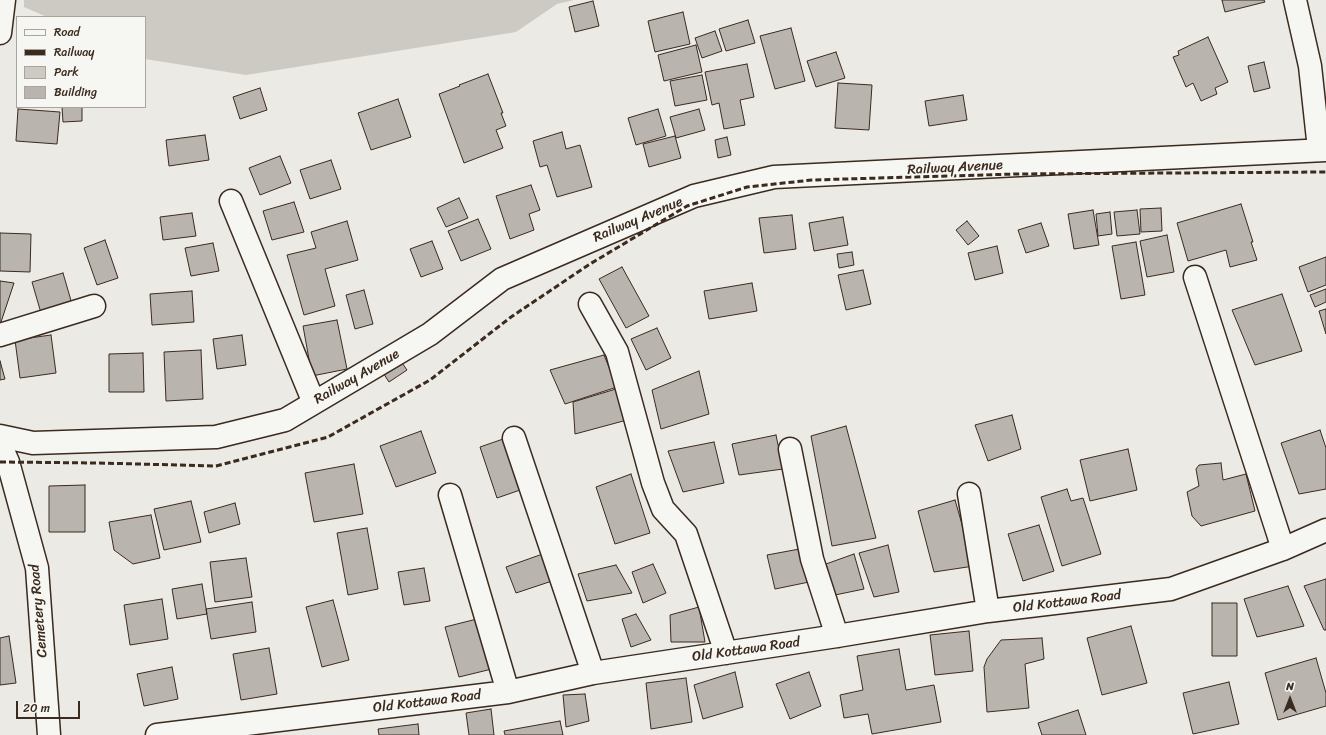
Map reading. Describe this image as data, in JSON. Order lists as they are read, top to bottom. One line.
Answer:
{"streets":{"street":["Railway Avenue","Old Kottawa Road","Cemetery Road"]},"legend":["Road","Railway","Park","Building"],"scale_bar":"20 m","north":"top"}
